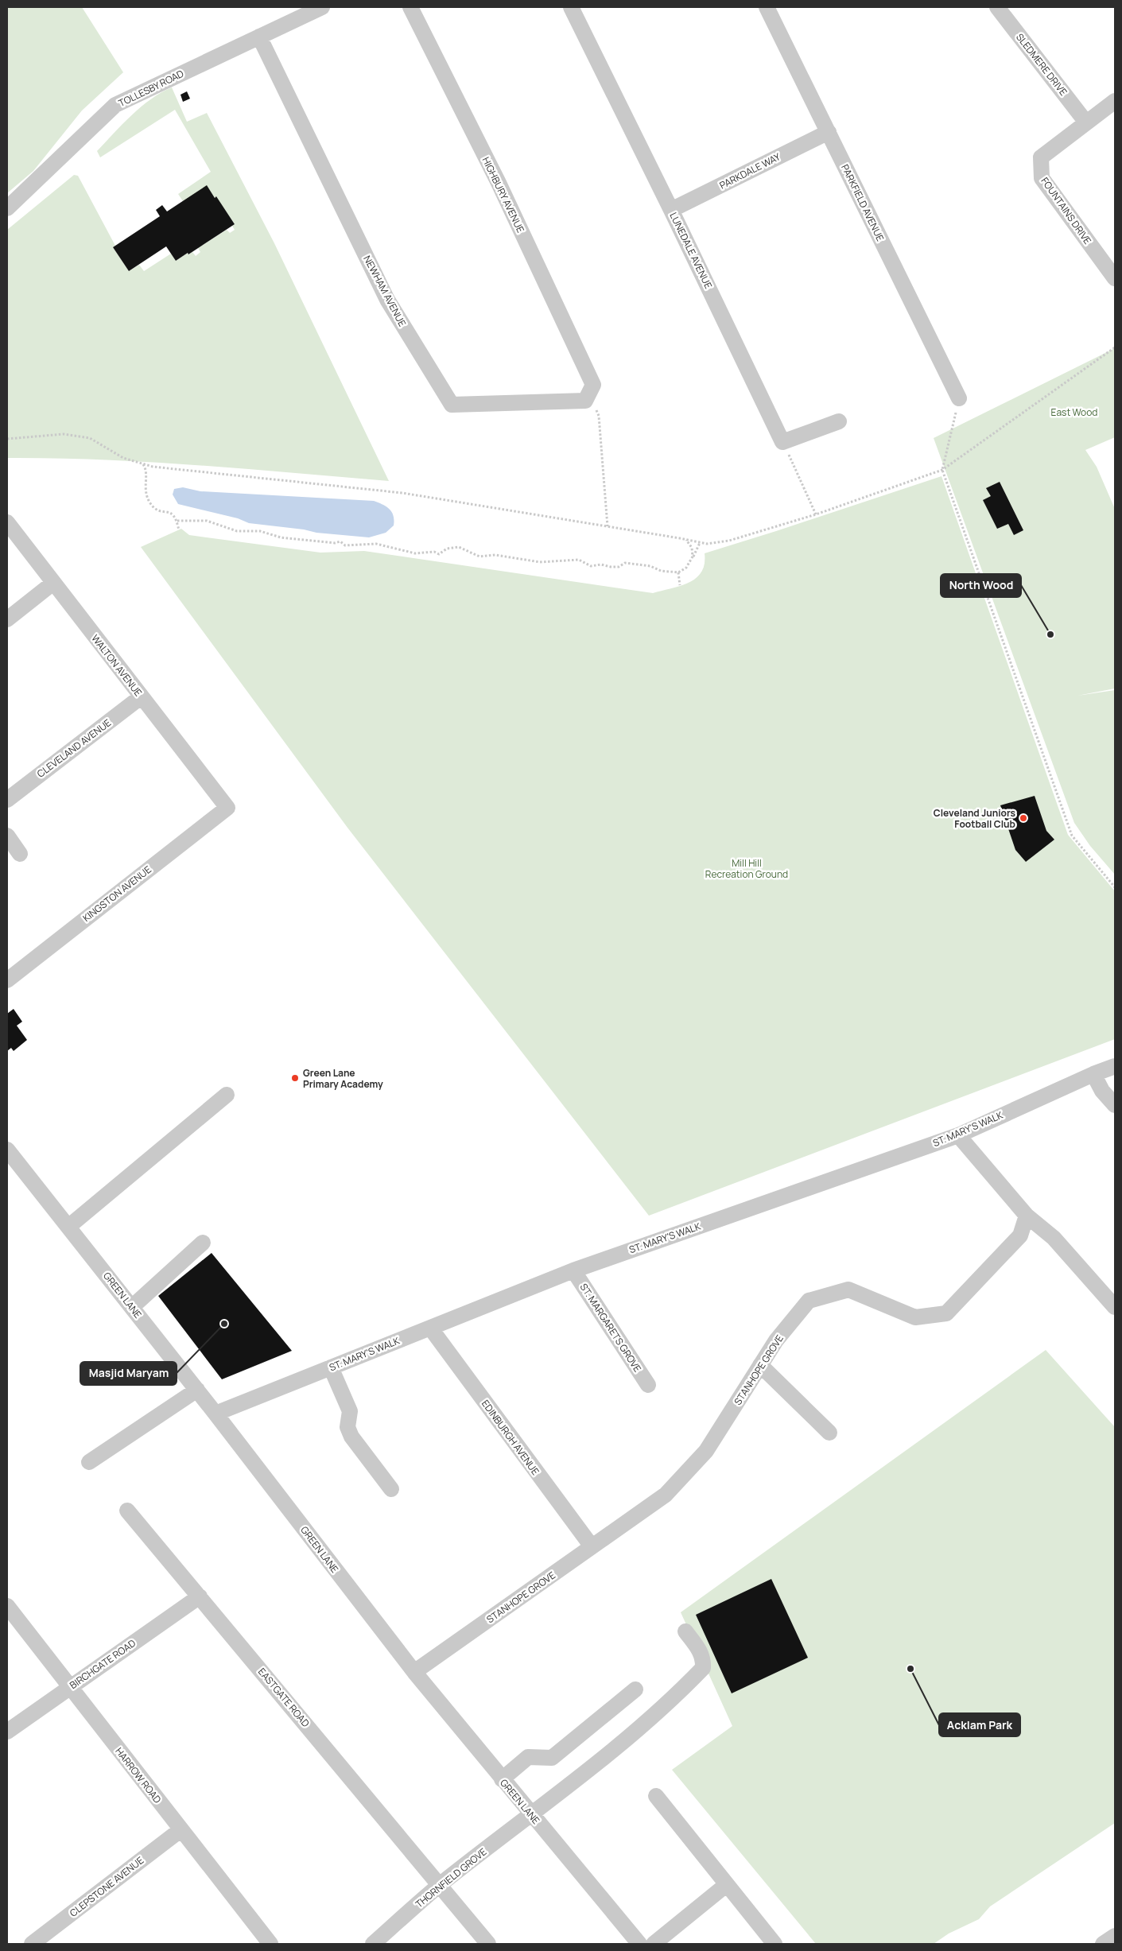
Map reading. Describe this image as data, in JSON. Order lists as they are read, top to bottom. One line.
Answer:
{"streets":{"street":["SLEDMERE DRIVE","TOLLESBY ROAD","PARKDALE WAY","HIGHBURY AVENUE","PARKFIELD AVENUE","FOUNTAINS DRIVE","LUNEDALE AVENUE","NEWHAM AVENUE","WALTON AVENUE","CLEVELAND AVENUE","KINGSTON AVENUE","ST. MARY'S WALK","GREEN LANE","ST. MARGARETS GROVE","STANHOPE GROVE","EDINBURGH AVENUE","BIRCHGATE ROAD","EASTGATE ROAD","HARROW ROAD","THORNFIELD GROVE","CLEPSTONE AVENUE"]},"crossings":[["SLEDMERE DRIVE","FOUNTAINS DRIVE"],["TOLLESBY ROAD","NEWHAM AVENUE"],["PARKDALE WAY","PARKFIELD AVENUE"],["PARKDALE WAY","LUNEDALE AVENUE"],["HIGHBURY AVENUE","NEWHAM AVENUE"],["WALTON AVENUE","CLEVELAND AVENUE"],["WALTON AVENUE","KINGSTON AVENUE"],["ST. MARY'S WALK","GREEN LANE"],["ST. MARY'S WALK","ST. MARGARETS GROVE"],["ST. MARY'S WALK","EDINBURGH AVENUE"],["GREEN LANE","STANHOPE GROVE"],["GREEN LANE","THORNFIELD GROVE"],["STANHOPE GROVE","EDINBURGH AVENUE"],["BIRCHGATE ROAD","EASTGATE ROAD"],["BIRCHGATE ROAD","HARROW ROAD"],["EASTGATE ROAD","THORNFIELD GROVE"],["HARROW ROAD","CLEPSTONE AVENUE"]],"parks":["East Wood","Mill Hill Recreation Ground"],"places":["North Wood","Cleveland Juniors Football Club","Green Lane Primary Academy","Masjid Maryam","Acklam Park"]}
